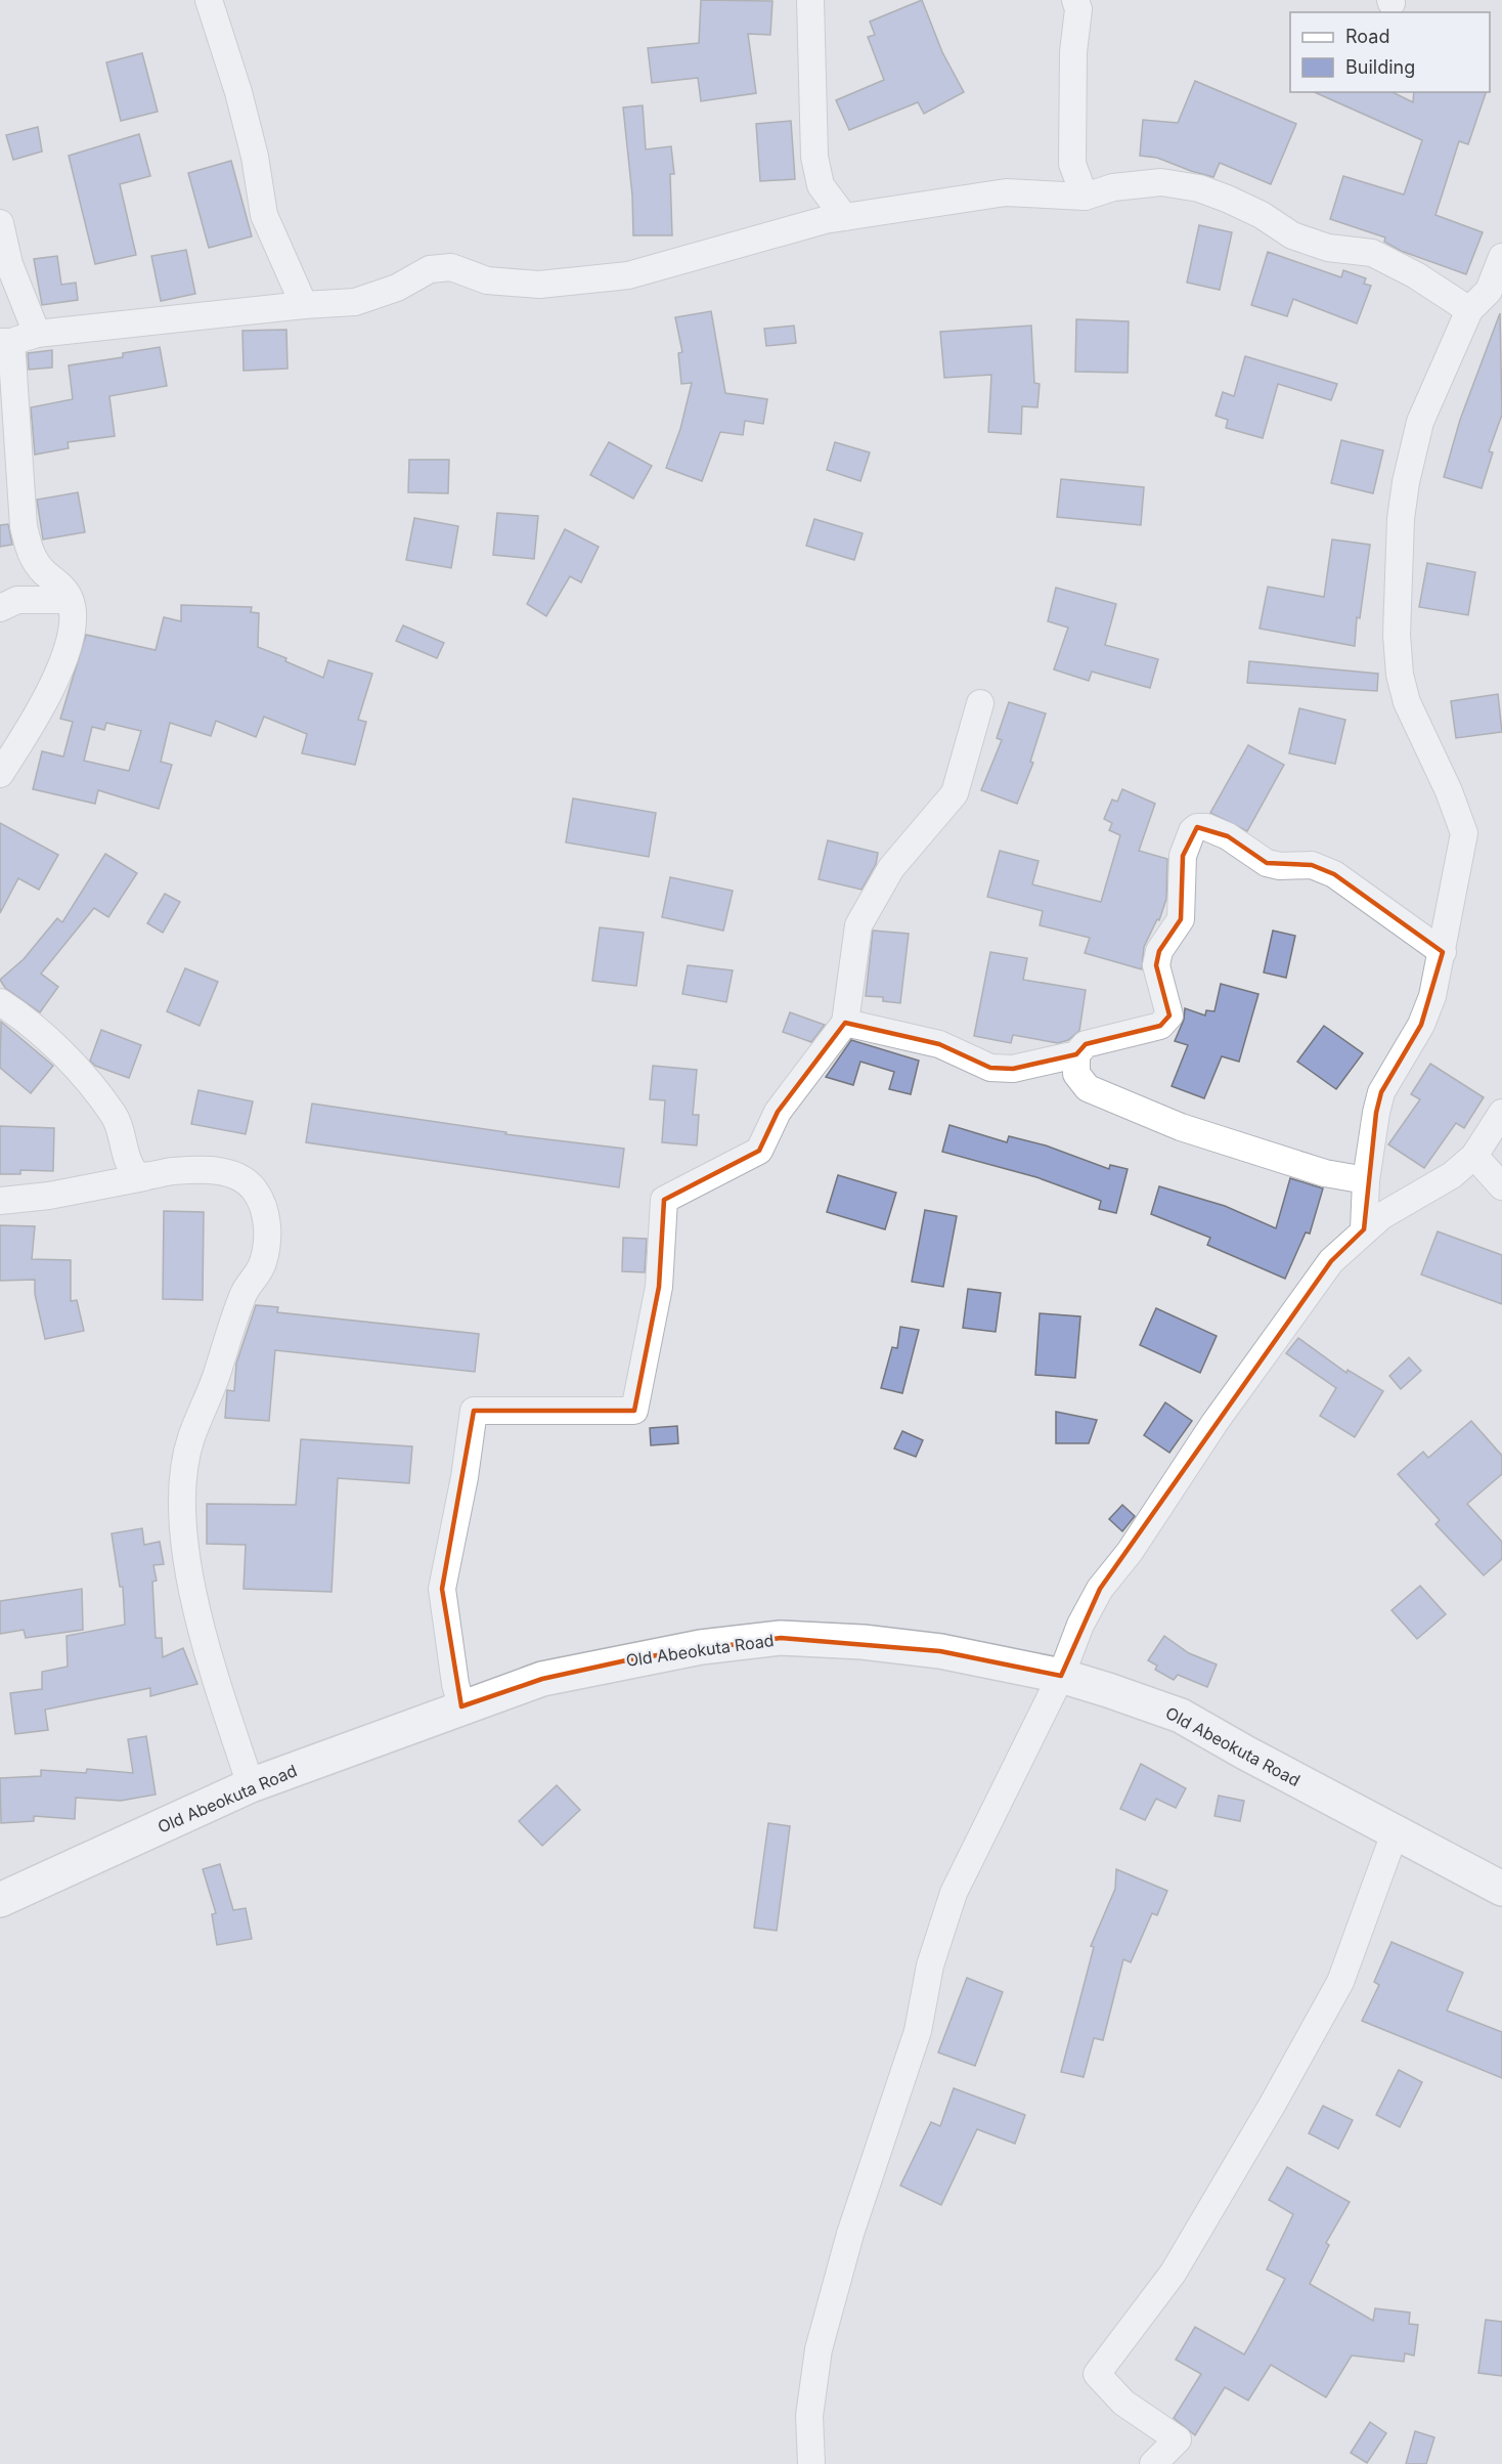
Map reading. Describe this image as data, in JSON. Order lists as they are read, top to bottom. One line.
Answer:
{"streets":{"highway":["Old Abeokuta Road"]},"legend":["Road","Building"]}
